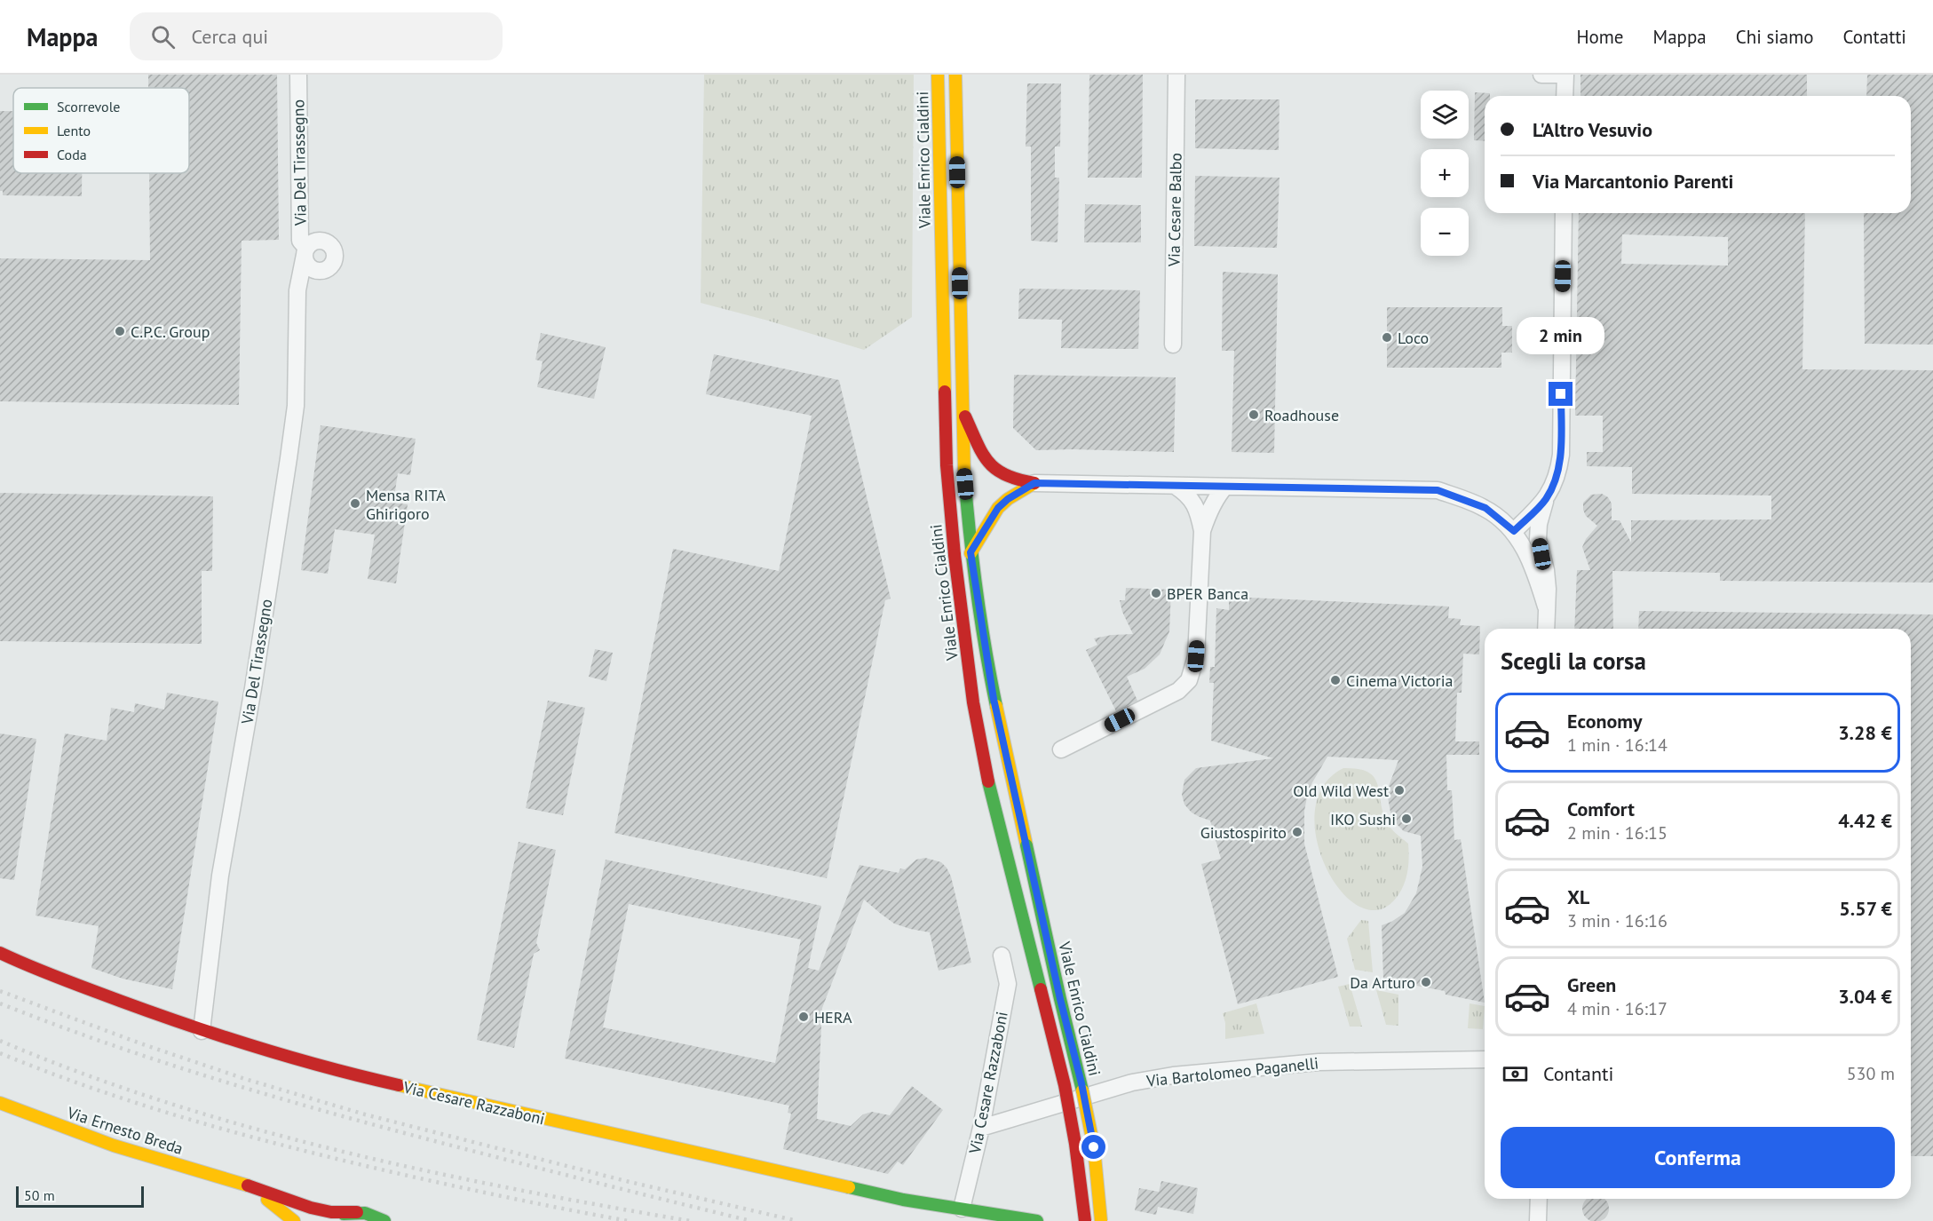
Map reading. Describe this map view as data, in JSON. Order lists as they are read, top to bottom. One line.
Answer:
{"streets":{"main road":["Viale Enrico Cialdini","Via Cesare Razzaboni","Via Ernesto Breda"],"street":["Via Del Tirassegno","Via Cesare Balbo","Via Bartolomeo Paganelli"]},"crossings":[["Via Del Tirassegno","Via Cesare Razzaboni"],["Via Bartolomeo Paganelli","Via Cesare Razzaboni"]],"places":["C.P.C. Group","Loco","Roadhouse","Mensa RITA Ghirigoro","BPER Banca","Cinema Victoria","Old Wild West","IKO Sushi","Giustospirito","Da Arturo","HERA"],"legend":["Scorrevole","Lento","Coda"],"scale_bar":"50 m","page":{"header":"Mappa","search":"Cerca qui","nav":["Home","Mappa","Chi siamo","Contatti"],"map_buttons":["+","−"],"banner":["L'Altro Vesuvio","Via Marcantonio Parenti"],"bubble":"2 min","heading":"Scegli la corsa","list":[{"name":"Economy","note":"1 min · 16:14","value":"3.28 €"},{"name":"Comfort","note":"2 min · 16:15","value":"4.42 €"},{"name":"XL","note":"3 min · 16:16","value":"5.57 €"},{"name":"Green","note":"4 min · 16:17","value":"3.04 €"}],"pay":["Contanti","530 m"],"buttons":"Conferma","scale":"50 m"}}
